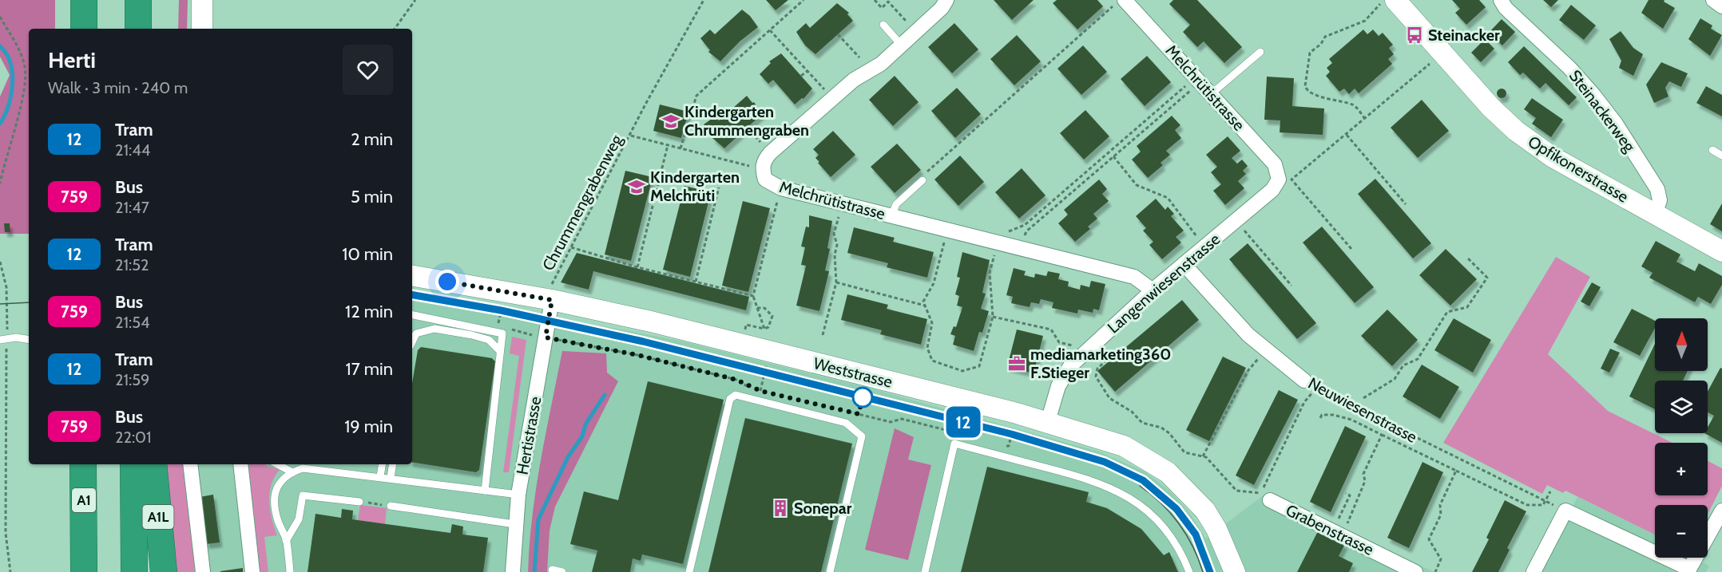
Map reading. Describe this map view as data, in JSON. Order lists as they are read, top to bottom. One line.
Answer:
{"streets":{"highway":["A1","A1L"],"main road":["Opfikonerstrasse","Weststrasse"],"street":["Melchrütistrasse","Steinackerweg","Langenwiesenstrasse","Neuwiesenstrasse","Hertistrasse","Grabenstrasse"],"path":["Chrummengrabenweg"]},"crossings":[["Melchrütistrasse","Chrummengrabenweg"],["Melchrütistrasse","Langenwiesenstrasse"],["Steinackerweg","Opfikonerstrasse"],["Chrummengrabenweg","Weststrasse"],["Chrummengrabenweg","Hertistrasse"],["Langenwiesenstrasse","Weststrasse"],["Langenwiesenstrasse","Neuwiesenstrasse"],["Weststrasse","Hertistrasse"]],"places":{"bus stop":["Steinacker"],"school or university":["Kindergarten Chrummengraben","Kindergarten Melchrüti"],"office":["mediamarketing360 F.Stieger"],"building":["Sonepar"]},"lines":["tram line 12"],"north":"top","page":{"on_map":"12","heading":["Herti","Walk · 3 min · 240 m"],"list":[{"mark":"12","name":"Tram","note":"21:44","value":"2 min"},{"mark":"759","name":"Bus","note":"21:47","value":"5 min"},{"mark":"12","name":"Tram","note":"21:52","value":"10 min"},{"mark":"759","name":"Bus","note":"21:54","value":"12 min"},{"mark":"12","name":"Tram","note":"21:59","value":"17 min"},{"mark":"759","name":"Bus","note":"22:01","value":"19 min"}],"map_buttons":["+","−"]}}
